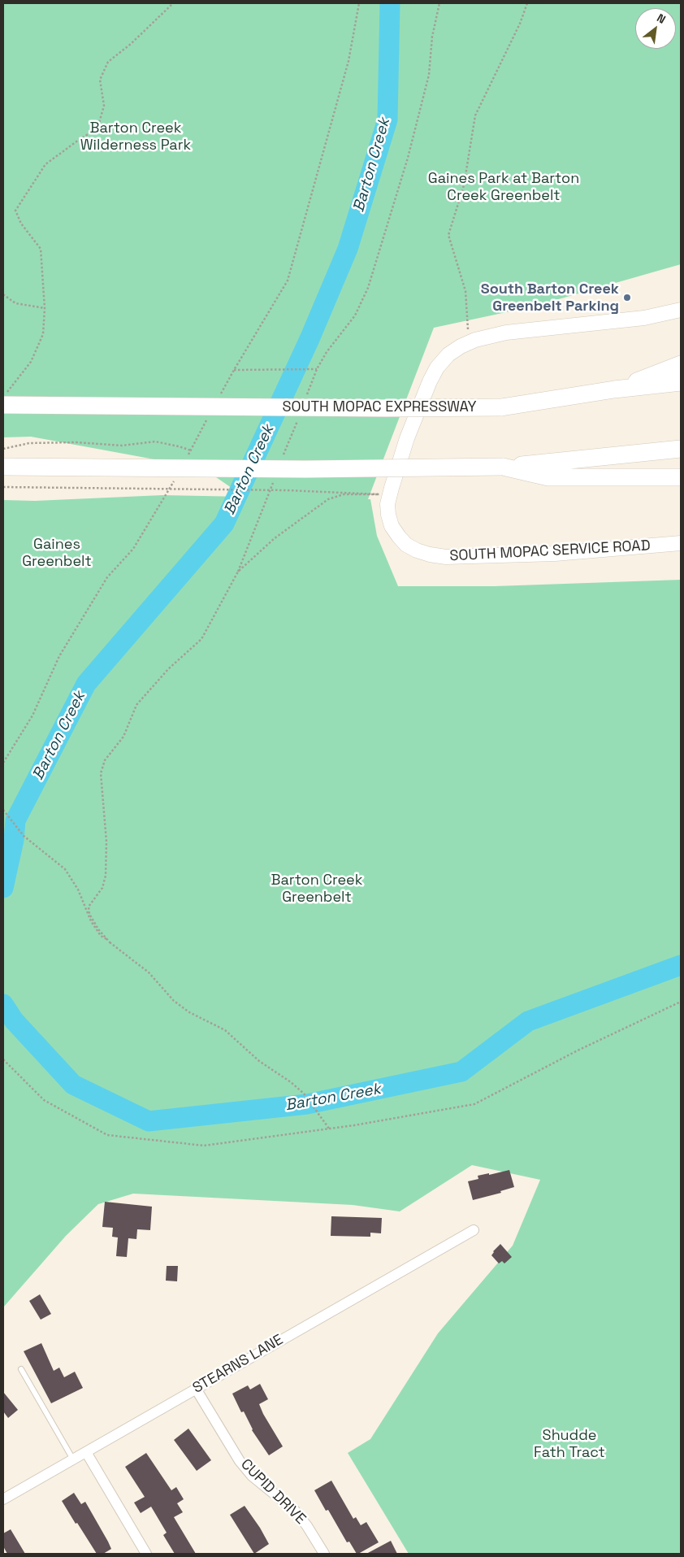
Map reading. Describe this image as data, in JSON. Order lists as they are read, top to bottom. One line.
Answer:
{"streets":{"highway":["SOUTH MOPAC EXPRESSWAY"],"main road":["SOUTH MOPAC SERVICE ROAD"],"street":["STEARNS LANE","CUPID DRIVE"]},"crossings":[["STEARNS LANE","CUPID DRIVE"]],"water":["Barton Creek"],"parks":["Barton Creek Wilderness Park","Gaines Park at Barton Creek Greenbelt","Gaines Greenbelt","Barton Creek Greenbelt","Shudde Fath Tract"],"places":["South Barton Creek Greenbelt Parking"],"north":"top right"}
